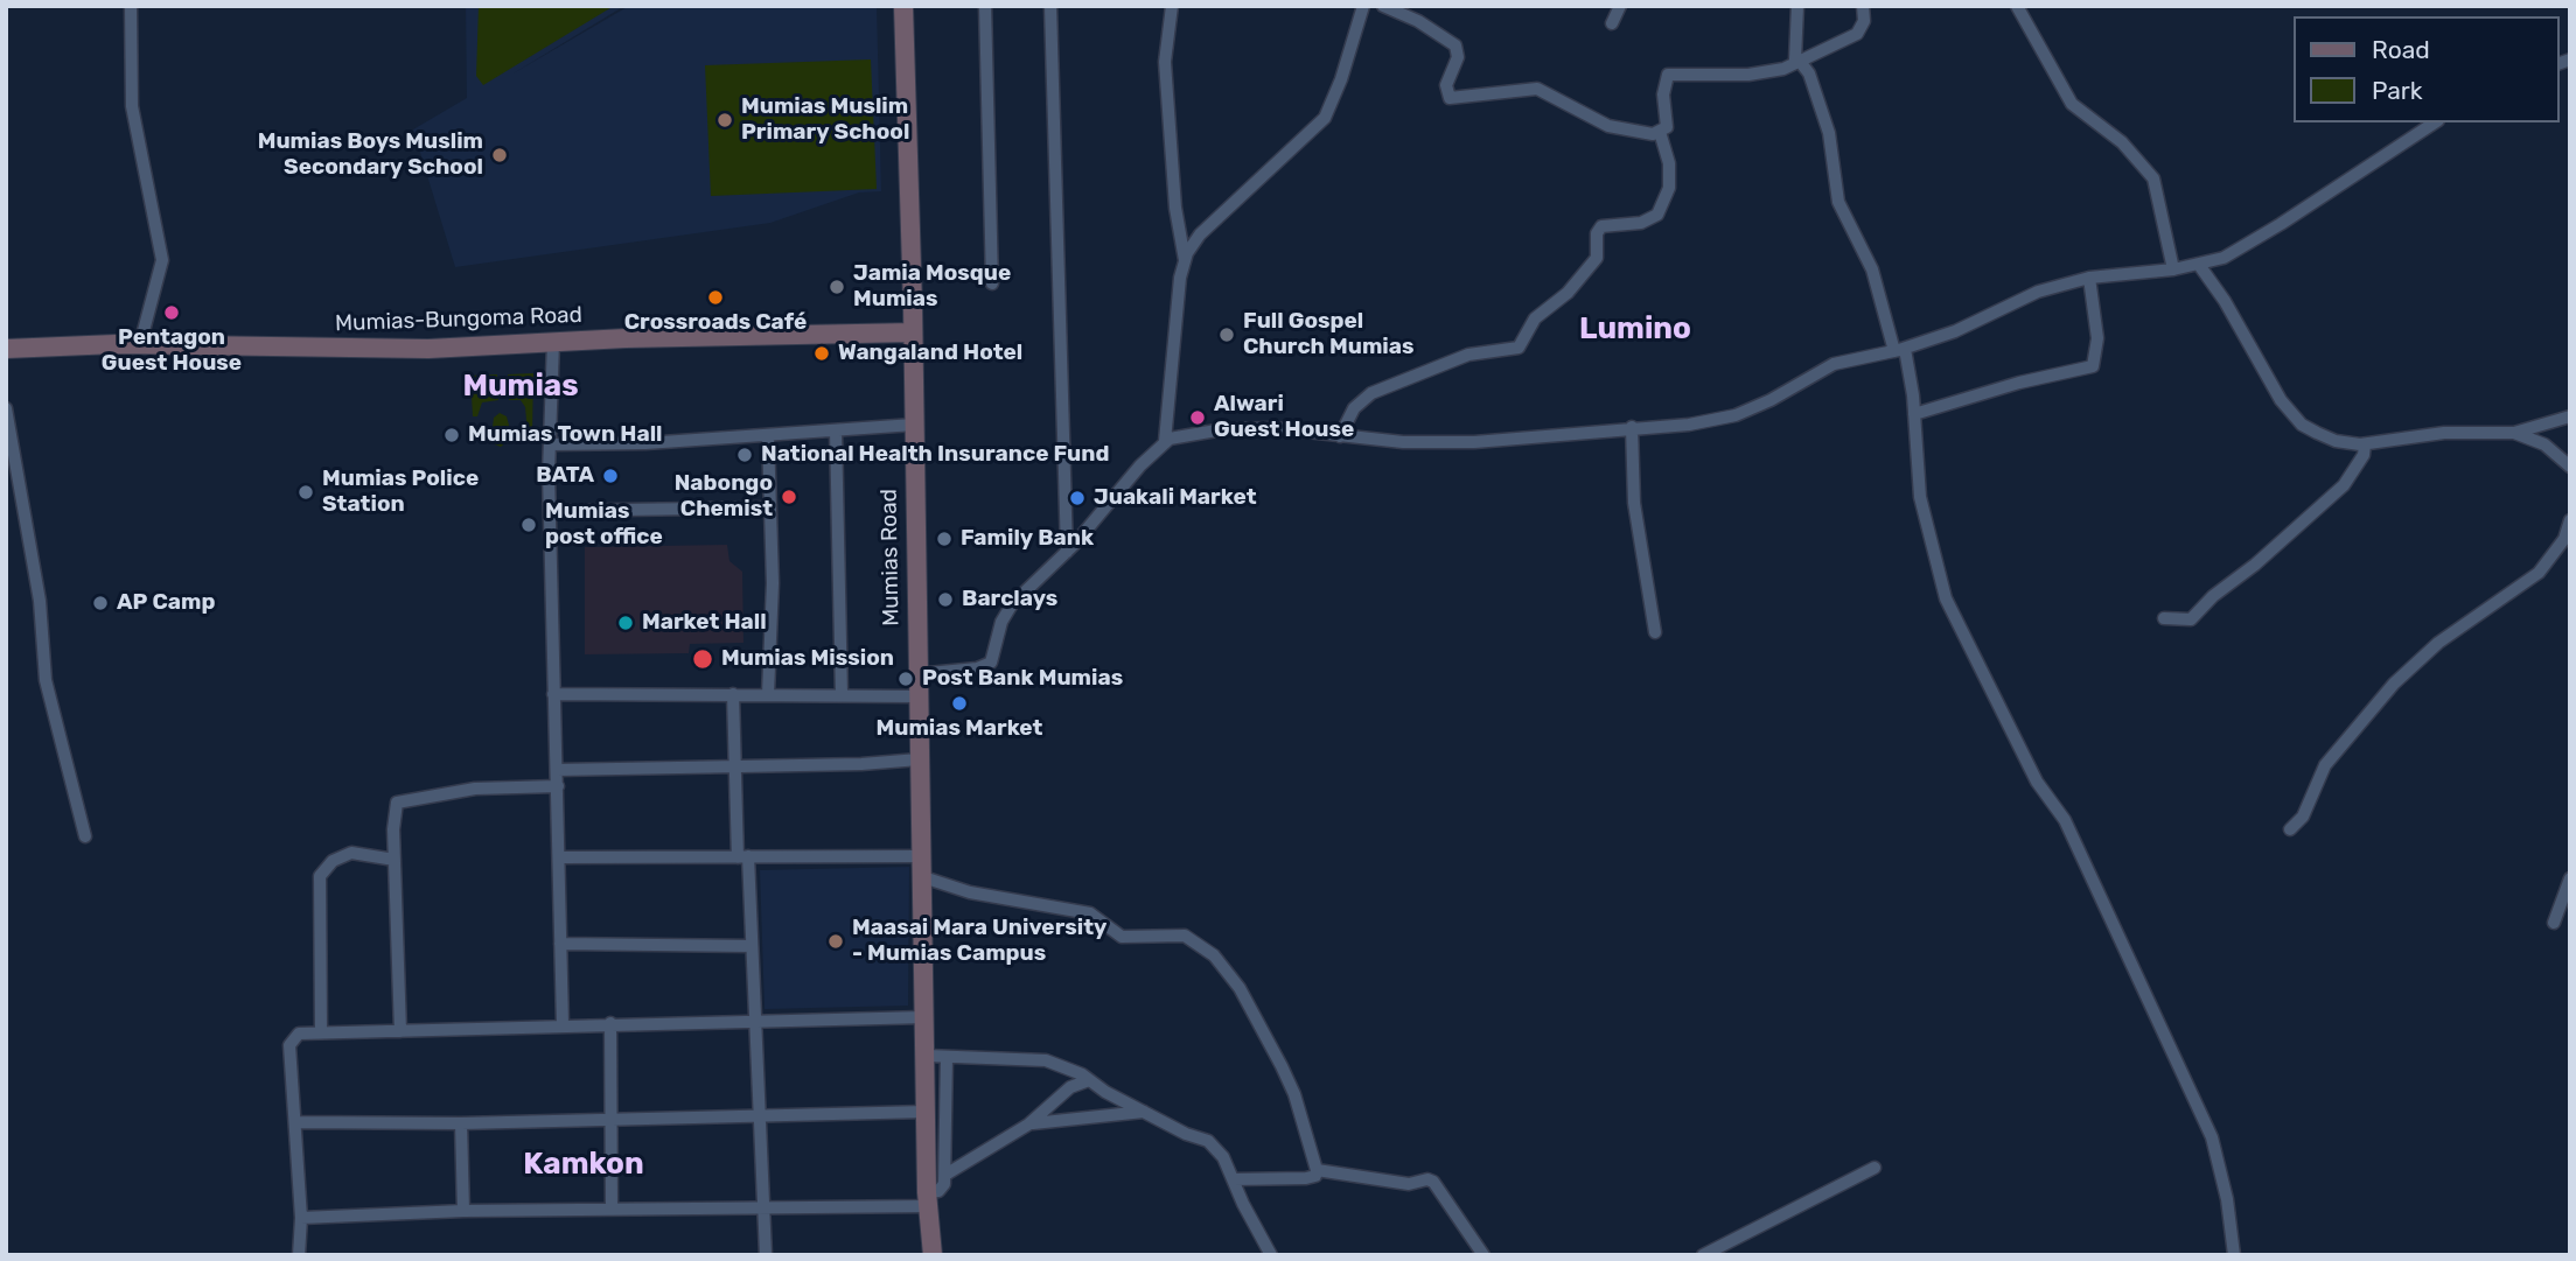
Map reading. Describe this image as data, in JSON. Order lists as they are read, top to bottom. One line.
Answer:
{"streets":{"street":["Mumias-Bungoma Road","Mumias Road"]},"crossings":[["Mumias-Bungoma Road","Mumias Road"]],"districts":["Lumino","Mumias","Kamkon"],"places":["Mumias Muslim Primary School","Mumias Boys Muslim Secondary School","Jamia Mosque Mumias","Crossroads Café","Pentagon Guest House","Full Gospel Church Mumias","Wangaland Hotel","Alwari Guest House","Mumias Town Hall","National Health Insurance Fund","BATA","Mumias Police Station","Nabongo Chemist","Juakali Market","Mumias post office","Family Bank","Barclays","AP Camp","Market Hall","Mumias Mission","Post Bank Mumias","Mumias Market","Maasai Mara University - Mumias Campus"],"legend":["Road","Park"]}
